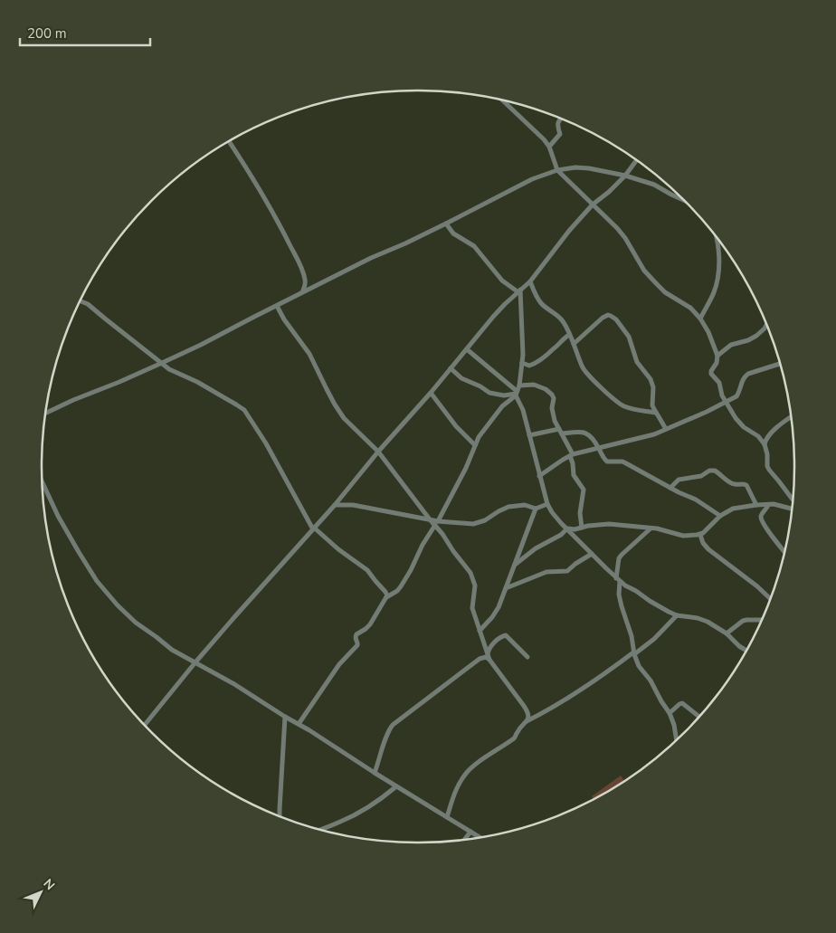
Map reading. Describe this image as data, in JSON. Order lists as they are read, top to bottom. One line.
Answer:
{"scale_bar":"200 m","north":"top right"}
